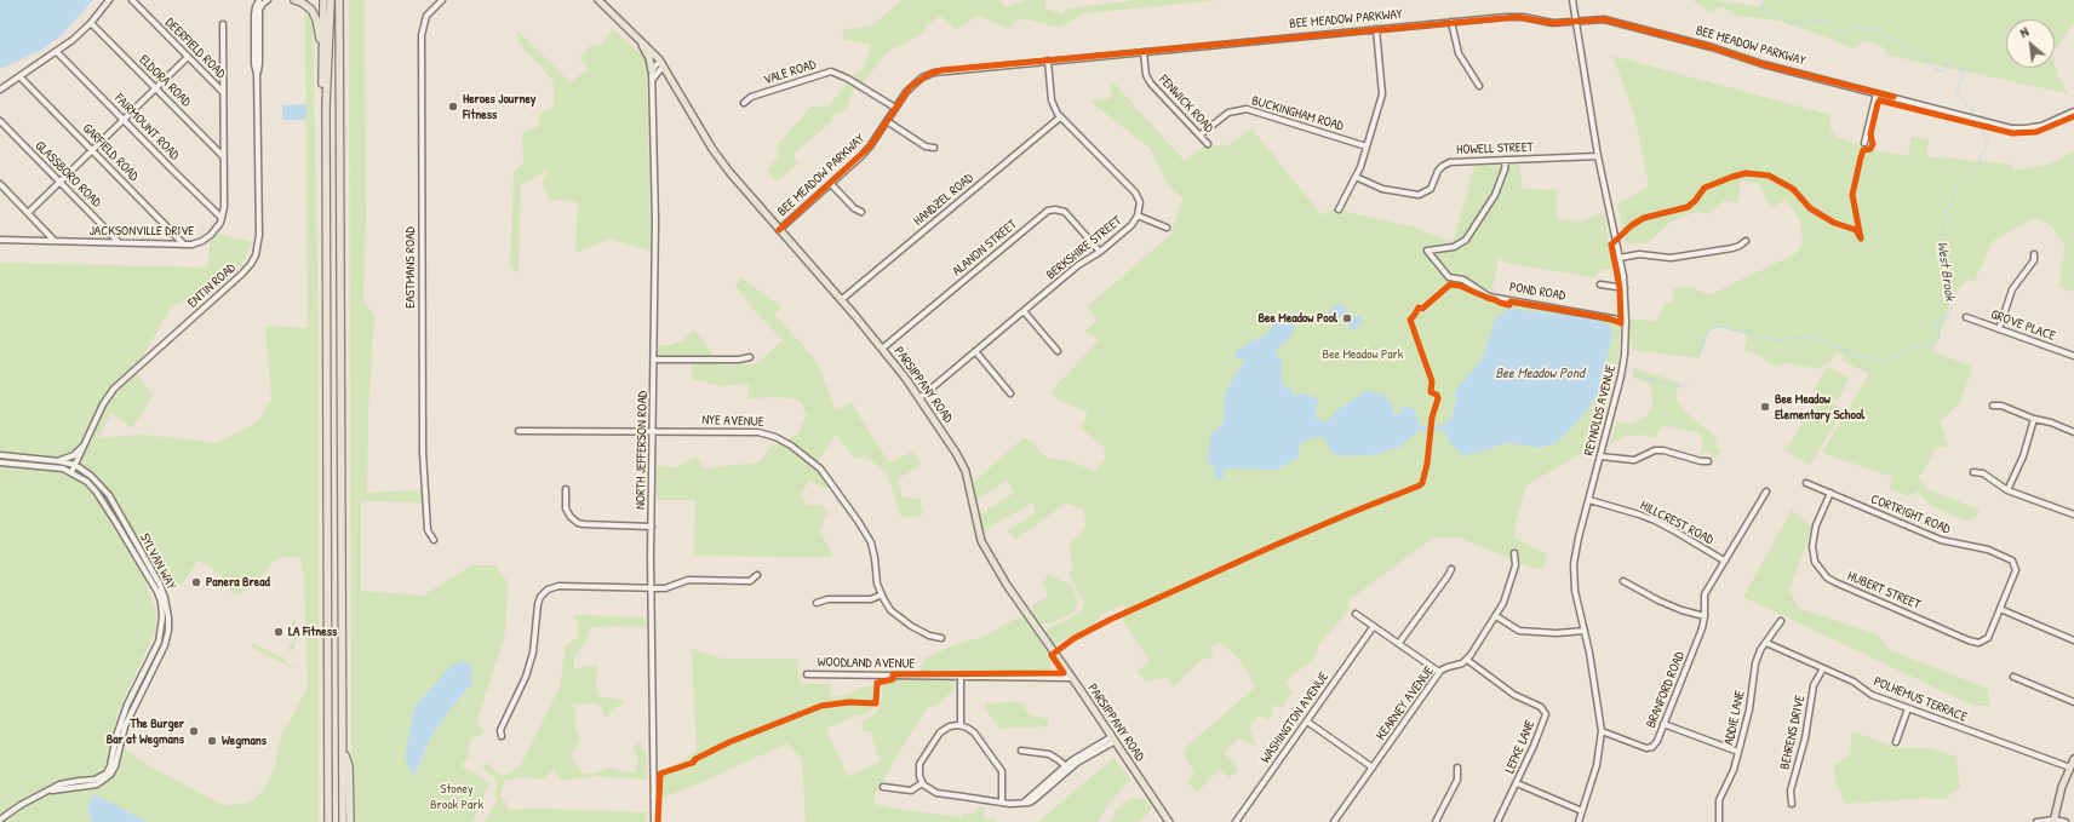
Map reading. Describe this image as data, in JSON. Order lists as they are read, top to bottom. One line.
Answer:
{"streets":{"main road":["PARSIPPANY ROAD"],"street":["BEE MEADOW PARKWAY","DEERFIELD ROAD","VALE ROAD","ELDORA ROAD","FENWICK ROAD","BUCKINGHAM ROAD","FAIRMOUNT ROAD","HOWELL STREET","GARFIELD ROAD","GLASSBORO ROAD","HANDZEL ROAD","JACKSONVILLE DRIVE","ALANON STREET","BERKSHIRE STREET","EASTMANS ROAD","ENTIN ROAD","POND ROAD","GROVE PLACE","REYNOLDS AVENUE","NYE AVENUE","NORTH JEFFERSON ROAD","CORTRIGHT ROAD","HILLCREST ROAD","SYLVAN WAY","HUBERT STREET","WOODLAND AVENUE","BRANFORD ROAD","POLHEMUS TERRACE","KEARNEY AVENUE","WASHINGTON AVENUE","ADDIE LANE","BEHRENS DRIVE","LEFKE LANE"]},"crossings":[["BEE MEADOW PARKWAY","VALE ROAD"],["BEE MEADOW PARKWAY","FENWICK ROAD"],["BEE MEADOW PARKWAY","BERKSHIRE STREET"],["BEE MEADOW PARKWAY","PARSIPPANY ROAD"],["BEE MEADOW PARKWAY","REYNOLDS AVENUE"],["FENWICK ROAD","BUCKINGHAM ROAD"],["FAIRMOUNT ROAD","JACKSONVILLE DRIVE"],["HOWELL STREET","POND ROAD"],["HOWELL STREET","REYNOLDS AVENUE"],["GARFIELD ROAD","JACKSONVILLE DRIVE"],["GLASSBORO ROAD","JACKSONVILLE DRIVE"],["HANDZEL ROAD","BERKSHIRE STREET"],["HANDZEL ROAD","PARSIPPANY ROAD"],["ALANON STREET","BERKSHIRE STREET"],["ALANON STREET","PARSIPPANY ROAD"],["BERKSHIRE STREET","PARSIPPANY ROAD"],["ENTIN ROAD","SYLVAN WAY"],["POND ROAD","REYNOLDS AVENUE"],["PARSIPPANY ROAD","WOODLAND AVENUE"],["REYNOLDS AVENUE","HILLCREST ROAD"],["REYNOLDS AVENUE","BRANFORD ROAD"],["NYE AVENUE","NORTH JEFFERSON ROAD"],["CORTRIGHT ROAD","HUBERT STREET"],["HILLCREST ROAD","BRANFORD ROAD"],["POLHEMUS TERRACE","ADDIE LANE"],["POLHEMUS TERRACE","BEHRENS DRIVE"],["KEARNEY AVENUE","LEFKE LANE"]],"water":["West Brook","Bee Meadow Pond"],"parks":["Bee Meadow Park","Stoney Brook Park"],"places":["Heroes Journey Fitness","Bee Meadow Pool","Bee Meadow Elementary School","Panera Bread","LA Fitness","The Burger Bar at Wegmans","Wegmans"],"north":"top left"}
